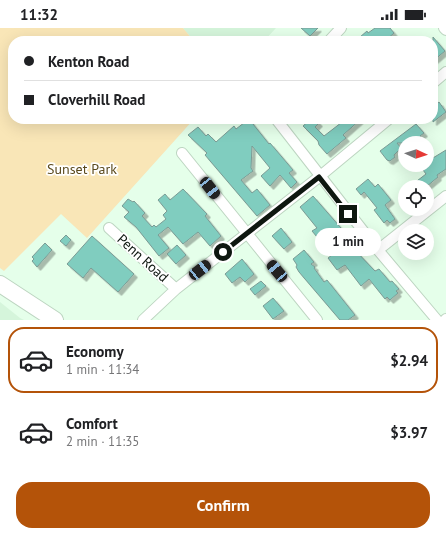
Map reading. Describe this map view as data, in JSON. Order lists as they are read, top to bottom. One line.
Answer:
{"streets":{"street":["Penn Road"]},"parks":["Sunset Park"],"north":"right","page":{"status":"11:32","banner":["Kenton Road","Cloverhill Road"],"bubble":"1 min","list":[{"name":"Economy","note":"1 min · 11:34","value":"$2.94"},{"name":"Comfort","note":"2 min · 11:35","value":"$3.97"}],"buttons":"Confirm"}}
